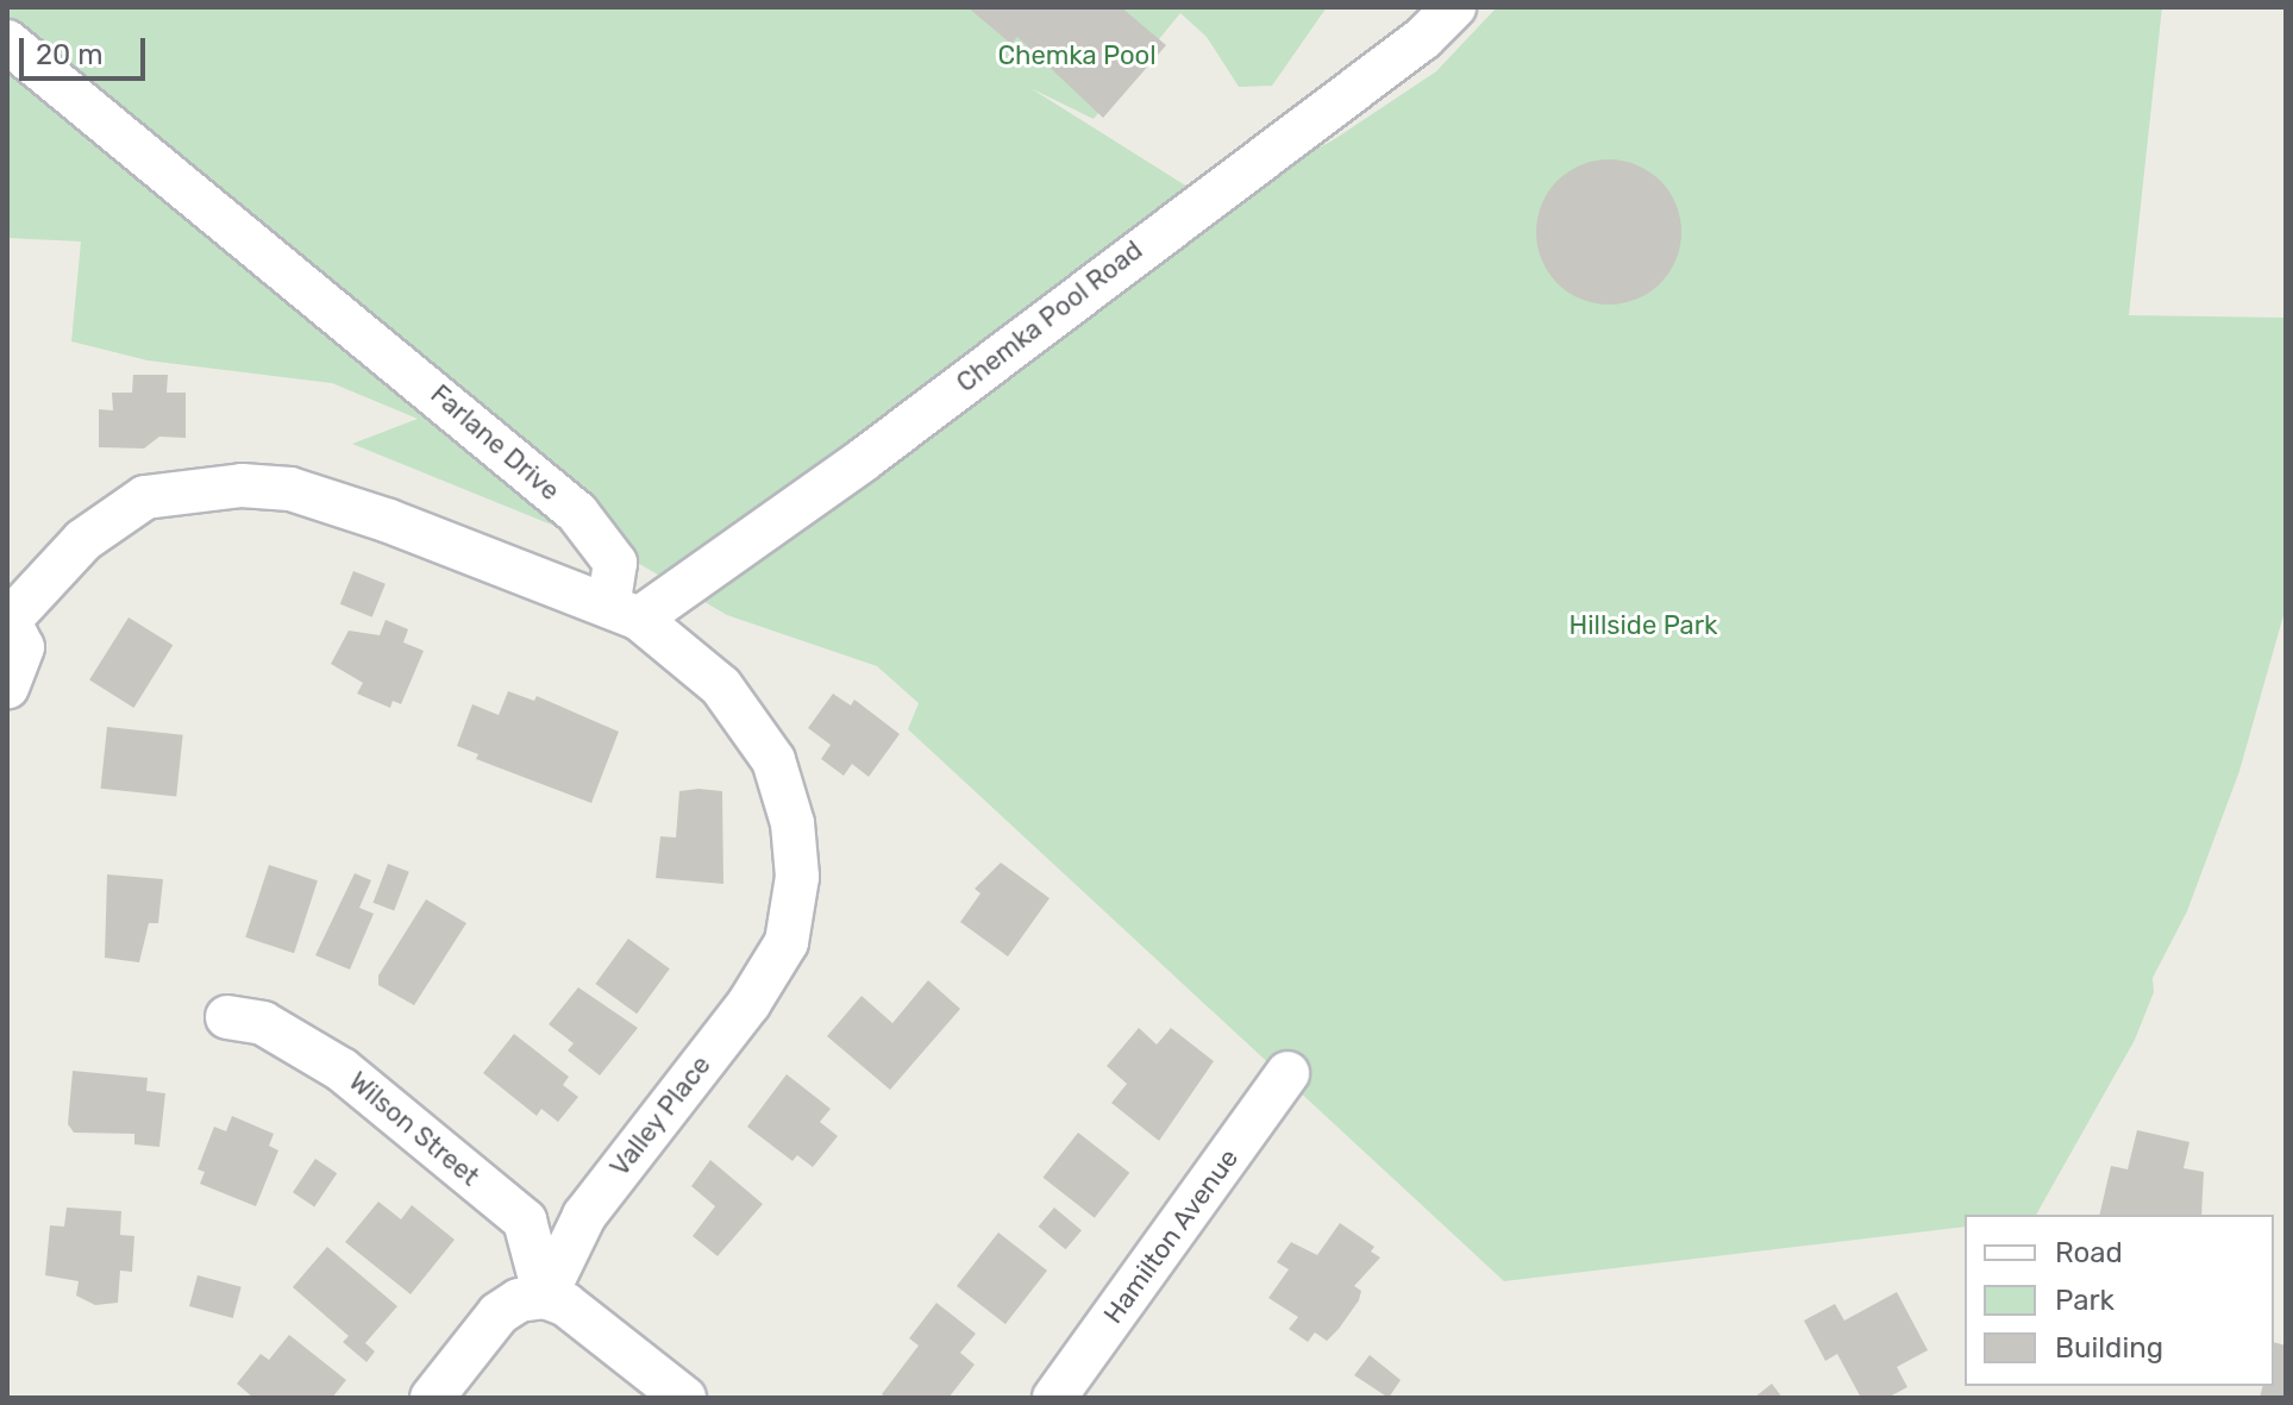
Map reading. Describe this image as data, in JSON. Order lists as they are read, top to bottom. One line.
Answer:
{"streets":{"street":["Chemka Pool Road","Farlane Drive","Valley Place","Wilson Street","Hamilton Avenue"]},"crossings":[["Chemka Pool Road","Farlane Drive"],["Chemka Pool Road","Valley Place"],["Farlane Drive","Valley Place"],["Valley Place","Wilson Street"]],"parks":["Chemka Pool","Hillside Park"],"legend":["Road","Park","Building"],"scale_bar":"20 m"}
